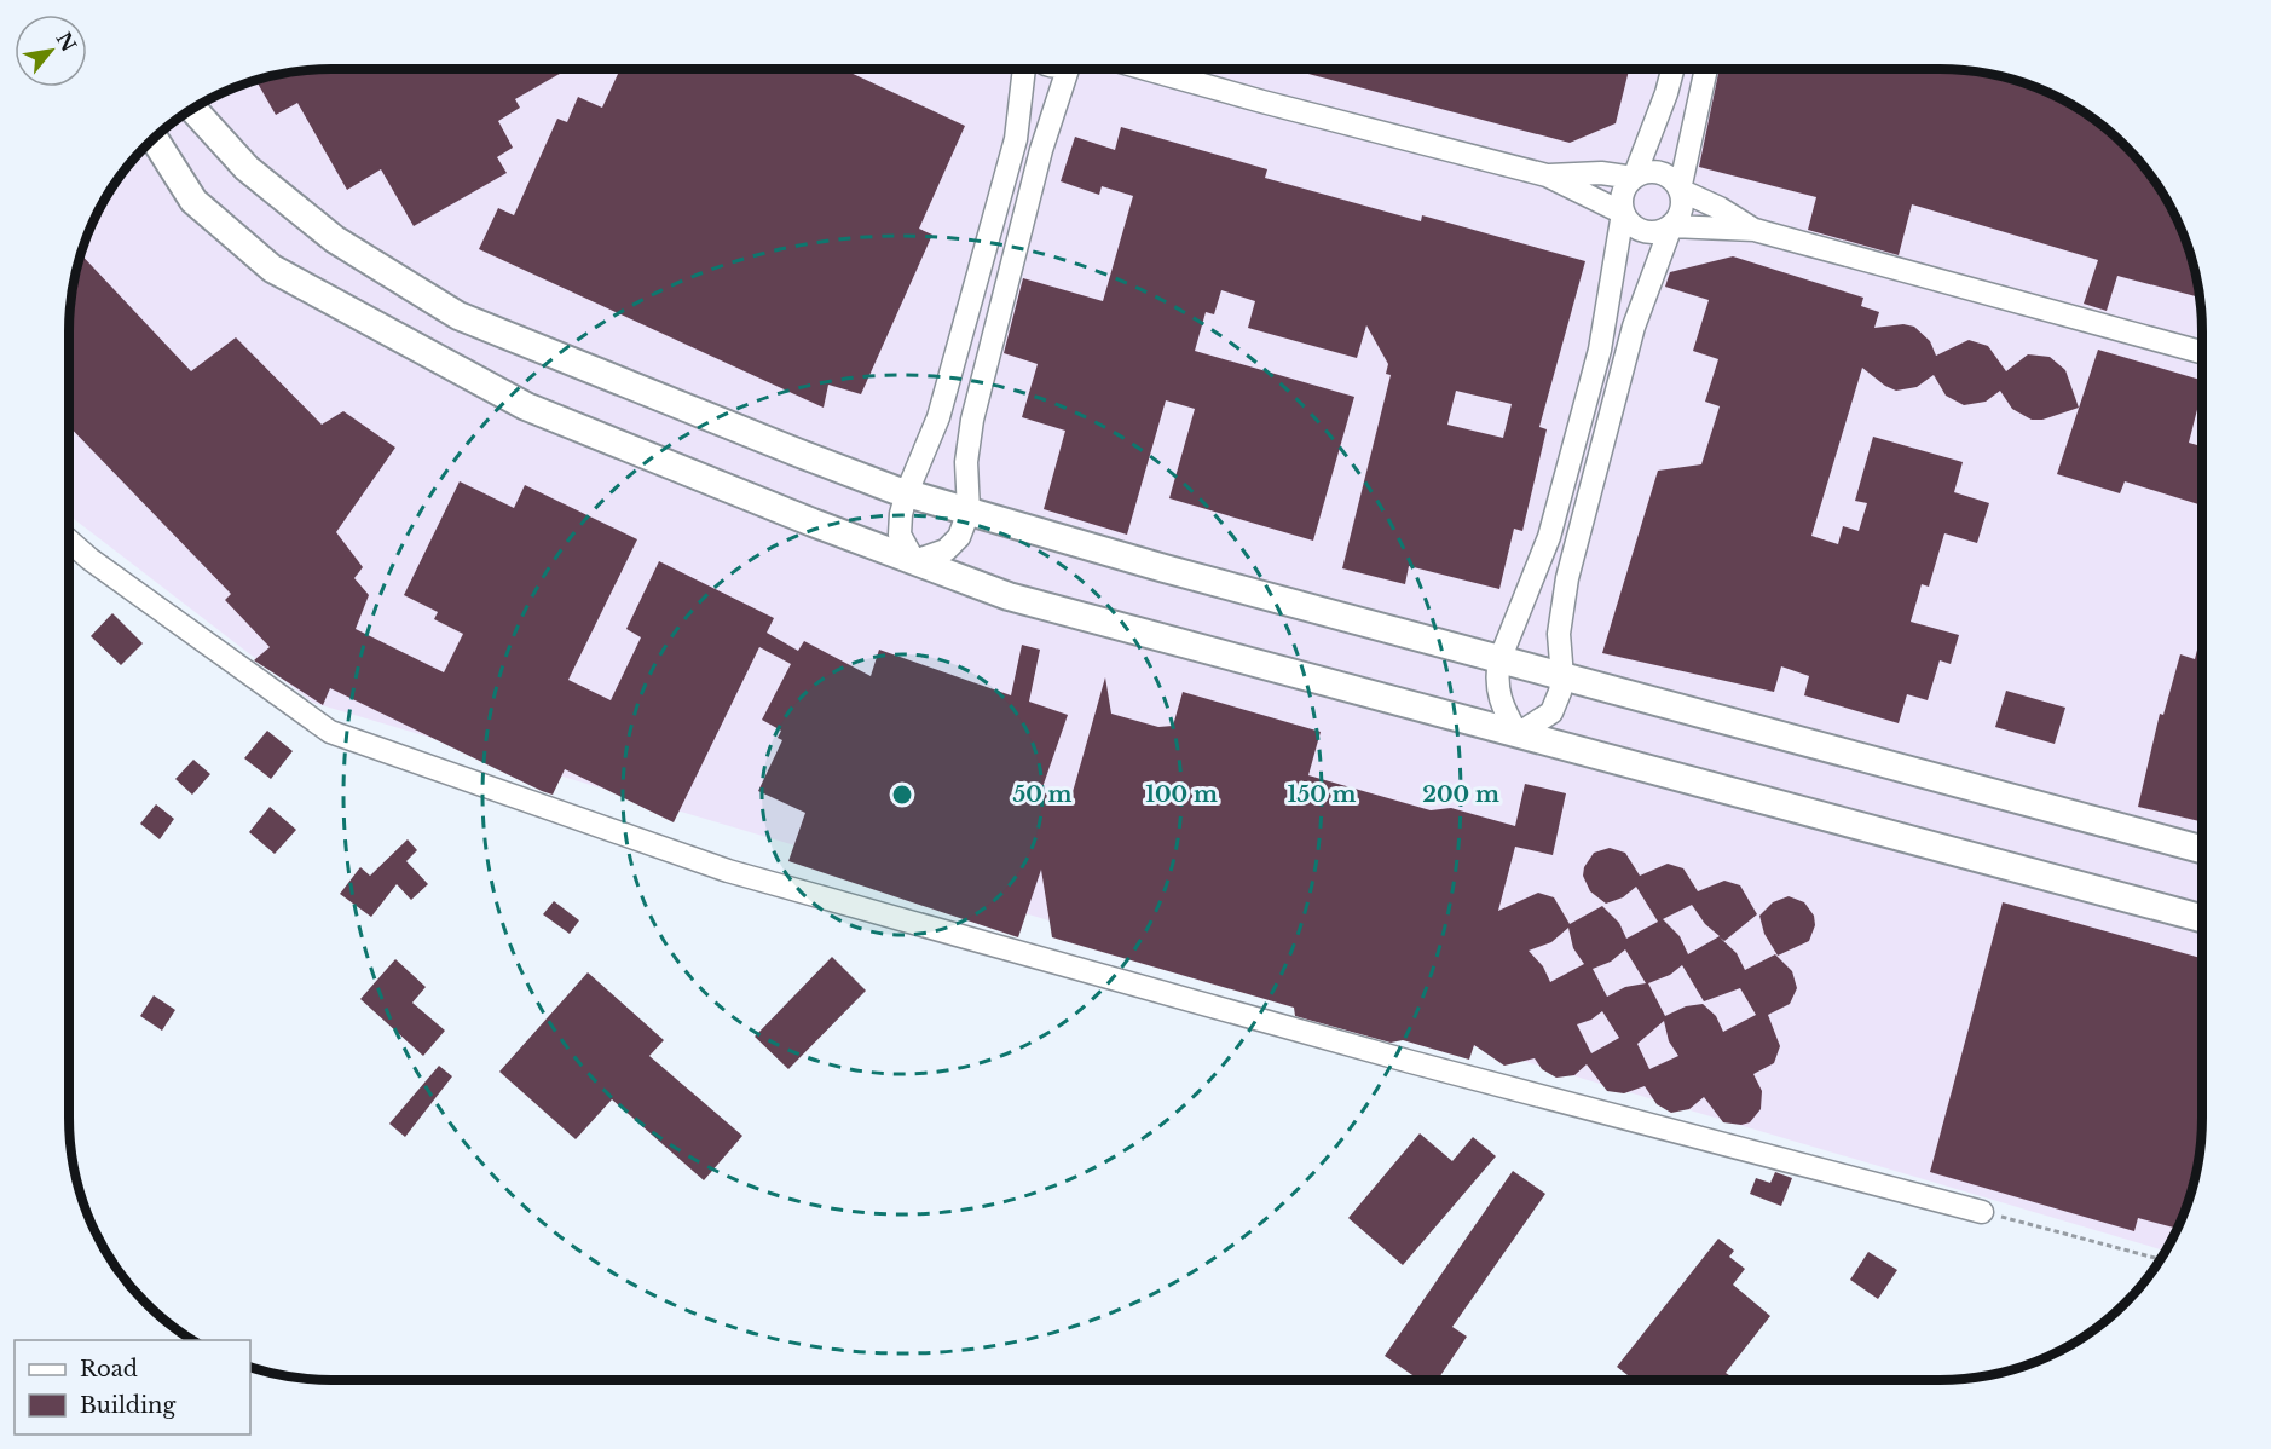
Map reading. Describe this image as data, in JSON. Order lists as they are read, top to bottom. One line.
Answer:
{"legend":["Road","Building"],"north":"top right","rings":["50 m","100 m","150 m","200 m"]}
